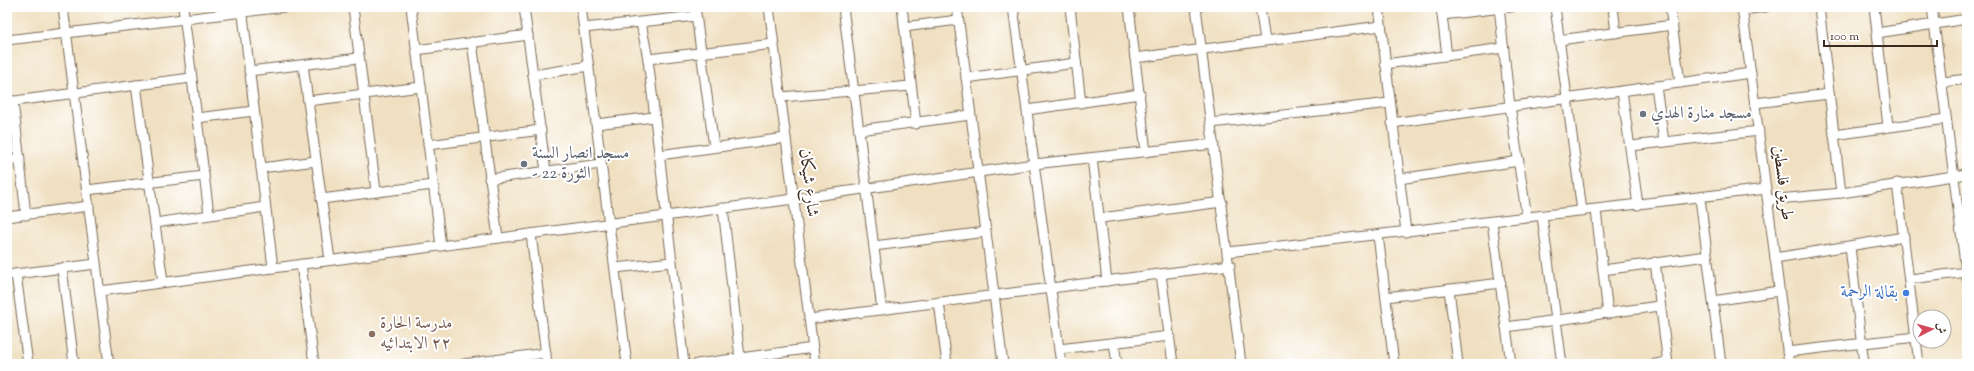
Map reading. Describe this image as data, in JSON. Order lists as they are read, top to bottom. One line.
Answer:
{"streets":{"street":["شارع شيكان","طريق فلسطين"]},"places":["مسجد منارة الهدي","مسجد انصار السنة - الثورة 22","بقالة الرحمة","مدرسة الحارة ٢٢ الابتدائيه"],"scale_bar":"100 m","north":"right"}
